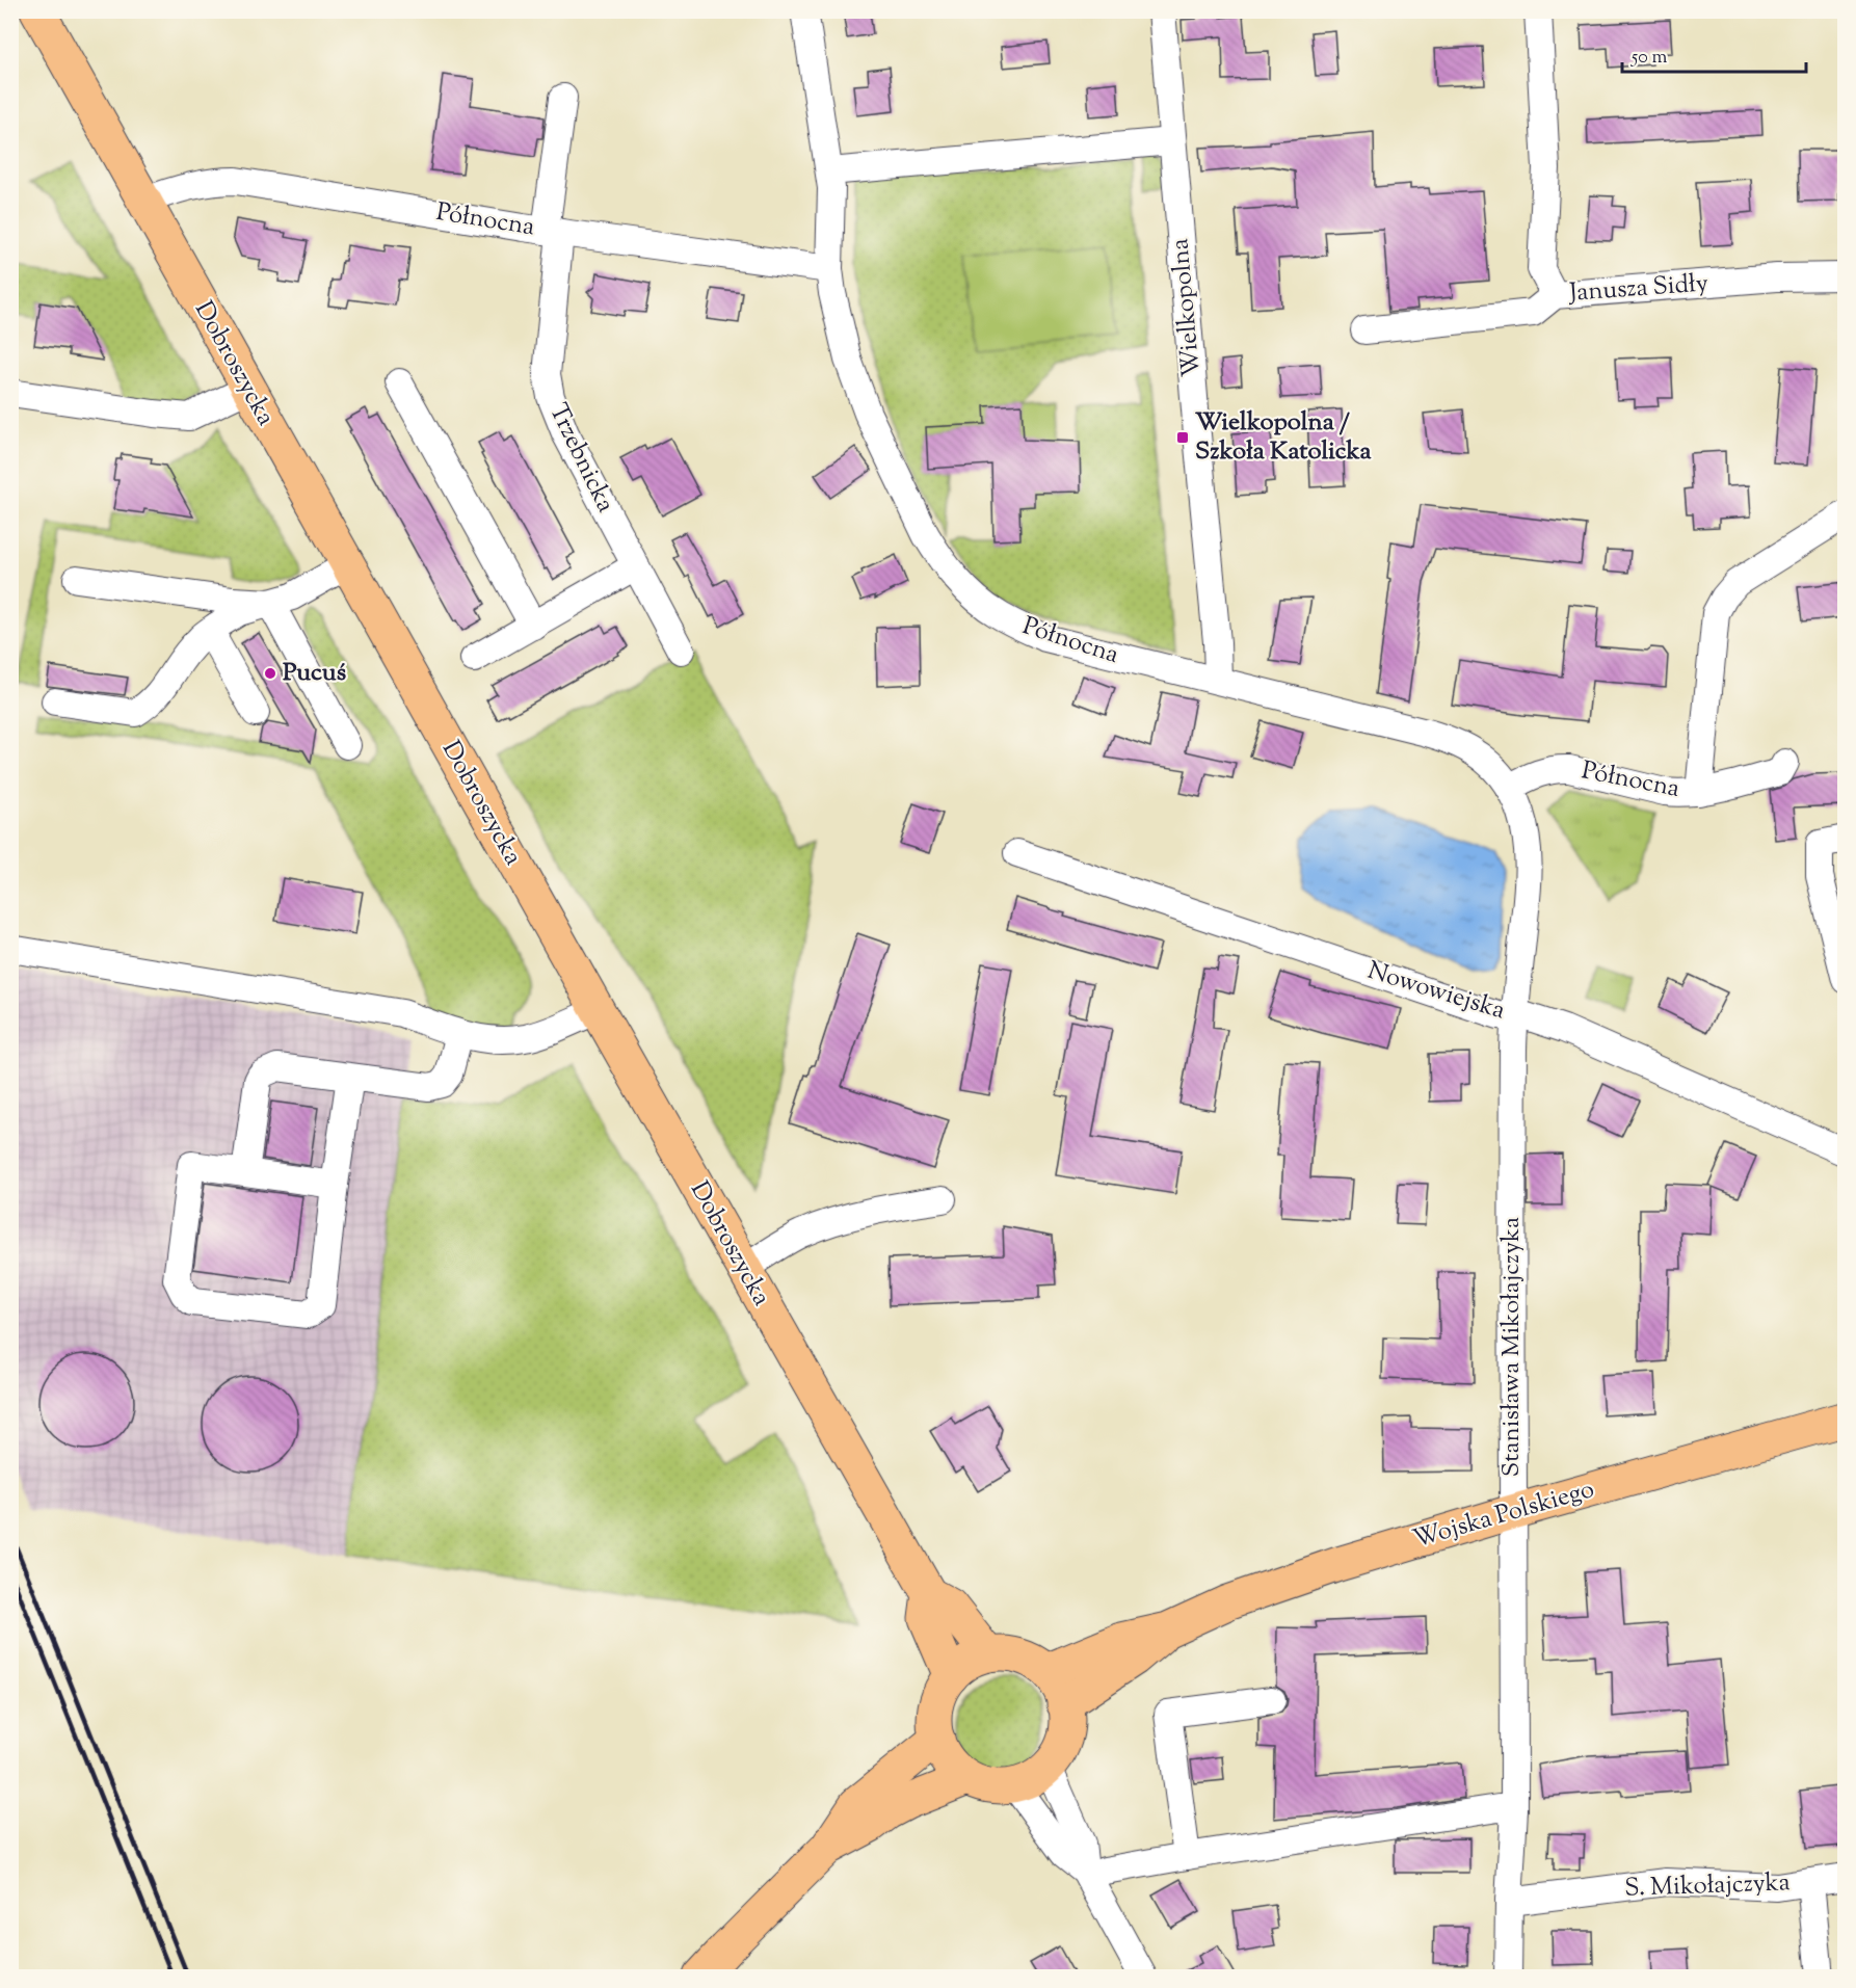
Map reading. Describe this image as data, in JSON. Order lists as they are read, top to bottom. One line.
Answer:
{"streets":{"main road":["Dobroszycka","Wojska Polskiego"],"street":["Północna","Janusza Sidły","Wielkopolna","Trzebnicka","Nowowiejska","Stanisława Mikołajczyka","S. Mikołajczyka"]},"crossings":[["Północna","Wielkopolna"],["Północna","Dobroszycka"],["Północna","Trzebnicka"],["Północna","Nowowiejska"],["Północna","Stanisława Mikołajczyka"],["Dobroszycka","Wojska Polskiego"],["Nowowiejska","Stanisława Mikołajczyka"],["Stanisława Mikołajczyka","Wojska Polskiego"],["Stanisława Mikołajczyka","S. Mikołajczyka"]],"places":{"transit":["Wielkopolna / Szkoła Katolicka"],"other":["Pucuś"]},"scale_bar":"50 m"}
